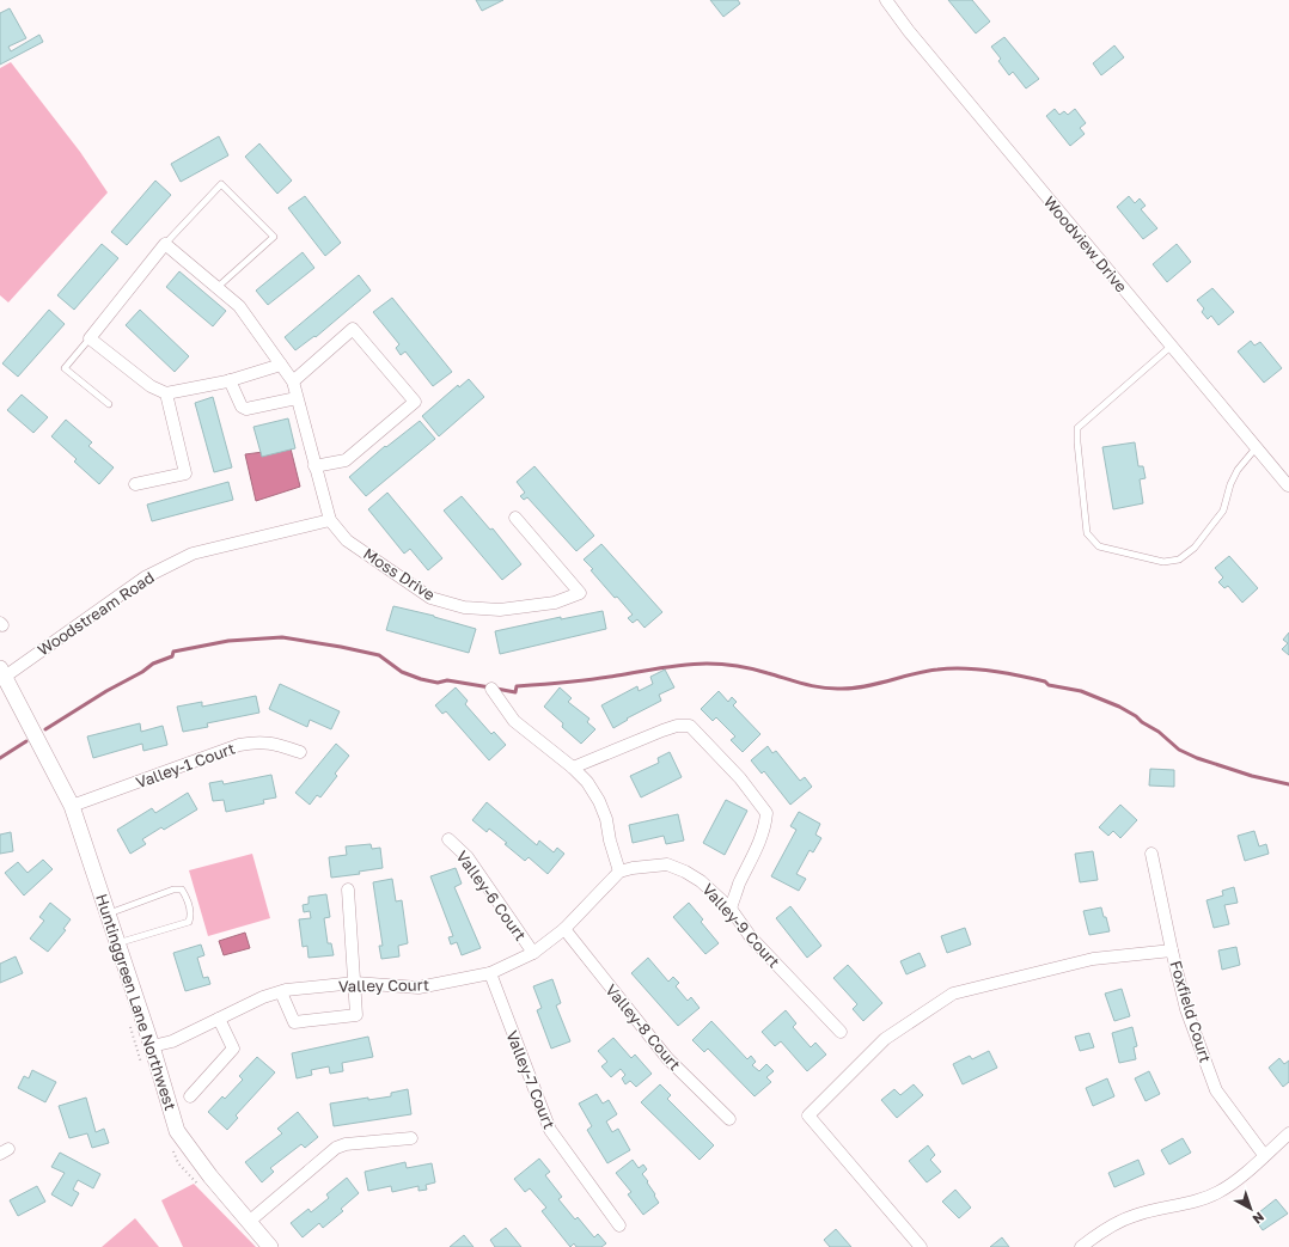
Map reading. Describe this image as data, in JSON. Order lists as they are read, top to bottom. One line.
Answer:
{"streets":{"street":["Woodview Drive","Moss Drive","Woodstream Road","Valley-1 Court","Valley-6 Court","Valley-9 Court","Valley Court","Huntinggreen Lane Northwest","Foxfield Court","Valley-8 Court","Valley-7 Court"]},"crossings":[["Moss Drive","Woodstream Road"],["Woodstream Road","Huntinggreen Lane Northwest"],["Valley-1 Court","Huntinggreen Lane Northwest"],["Valley-6 Court","Valley Court"],["Valley-9 Court","Valley Court"],["Valley Court","Huntinggreen Lane Northwest"],["Valley Court","Valley-8 Court"],["Valley Court","Valley-7 Court"]],"north":"bottom right"}
